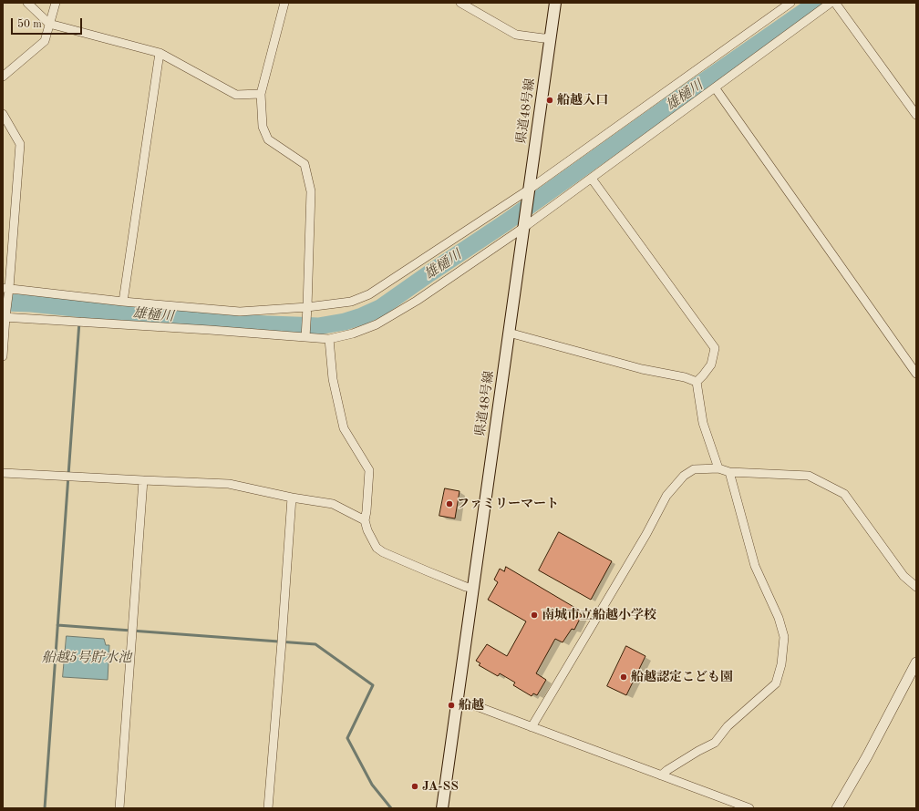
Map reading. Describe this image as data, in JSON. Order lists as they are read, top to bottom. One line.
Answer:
{"streets":{"main road":["県道48号線"]},"water":["雄樋川","船越5号貯水池"],"places":["船越入口","ファミリーマート","南城市立船越小学校","船越認定こども園","船越","JA-SS"],"scale_bar":"50 m"}
